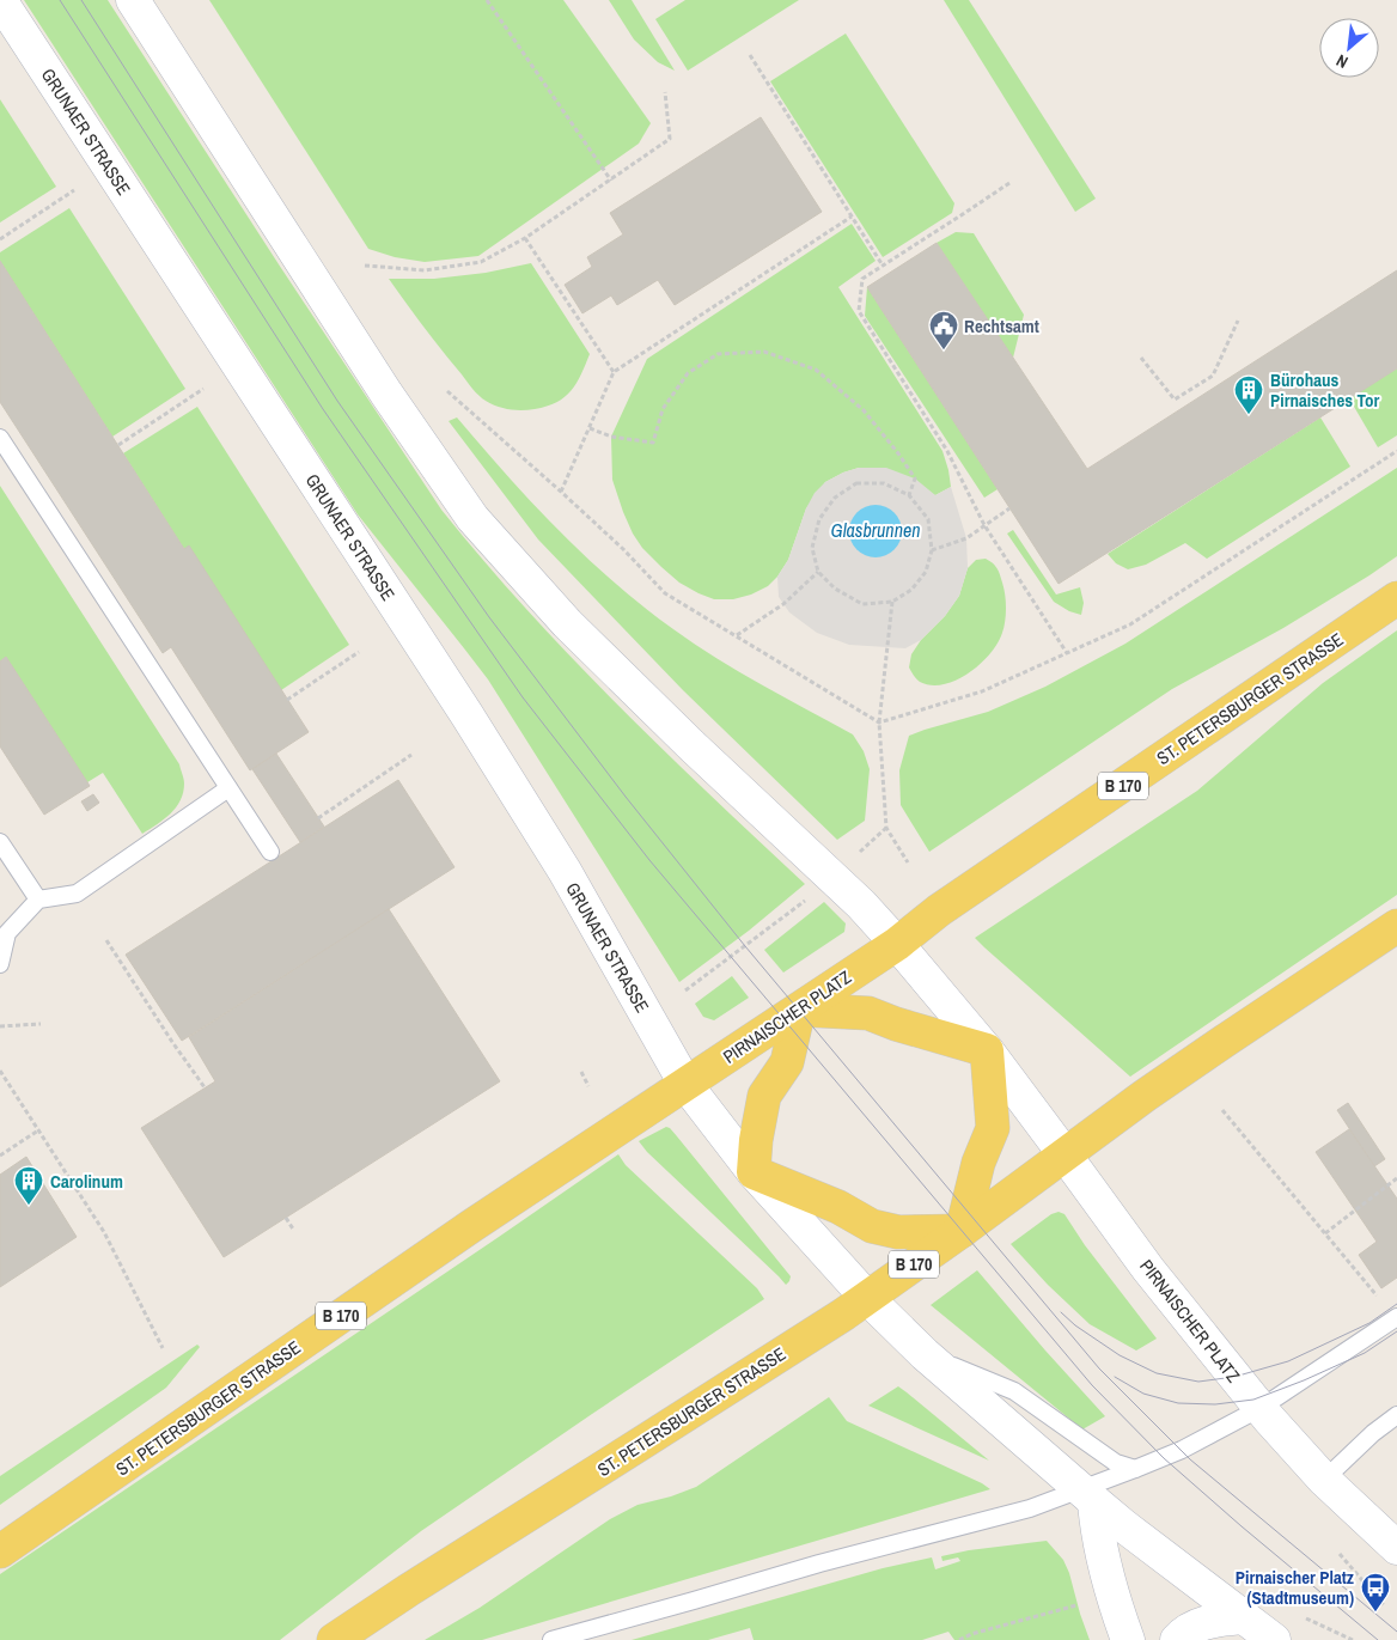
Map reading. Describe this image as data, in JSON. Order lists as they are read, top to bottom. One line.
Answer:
{"streets":{"main road":["GRUNAER STRASSE","ST. PETERSBURGER STRASSE","B 170","PIRNAISCHER PLATZ"]},"crossings":[["GRUNAER STRASSE","ST. PETERSBURGER STRASSE"],["GRUNAER STRASSE","PIRNAISCHER PLATZ"],["ST. PETERSBURGER STRASSE","B 170"],["ST. PETERSBURGER STRASSE","PIRNAISCHER PLATZ"],["B 170","PIRNAISCHER PLATZ"]],"water":["Glasbrunnen"],"places":{"public building":["Rechtsamt"],"building":["Bürohaus Pirnaisches Tor","Carolinum"],"bus stop":["Pirnaischer Platz (Stadtmuseum)"]},"north":"bottom left"}
